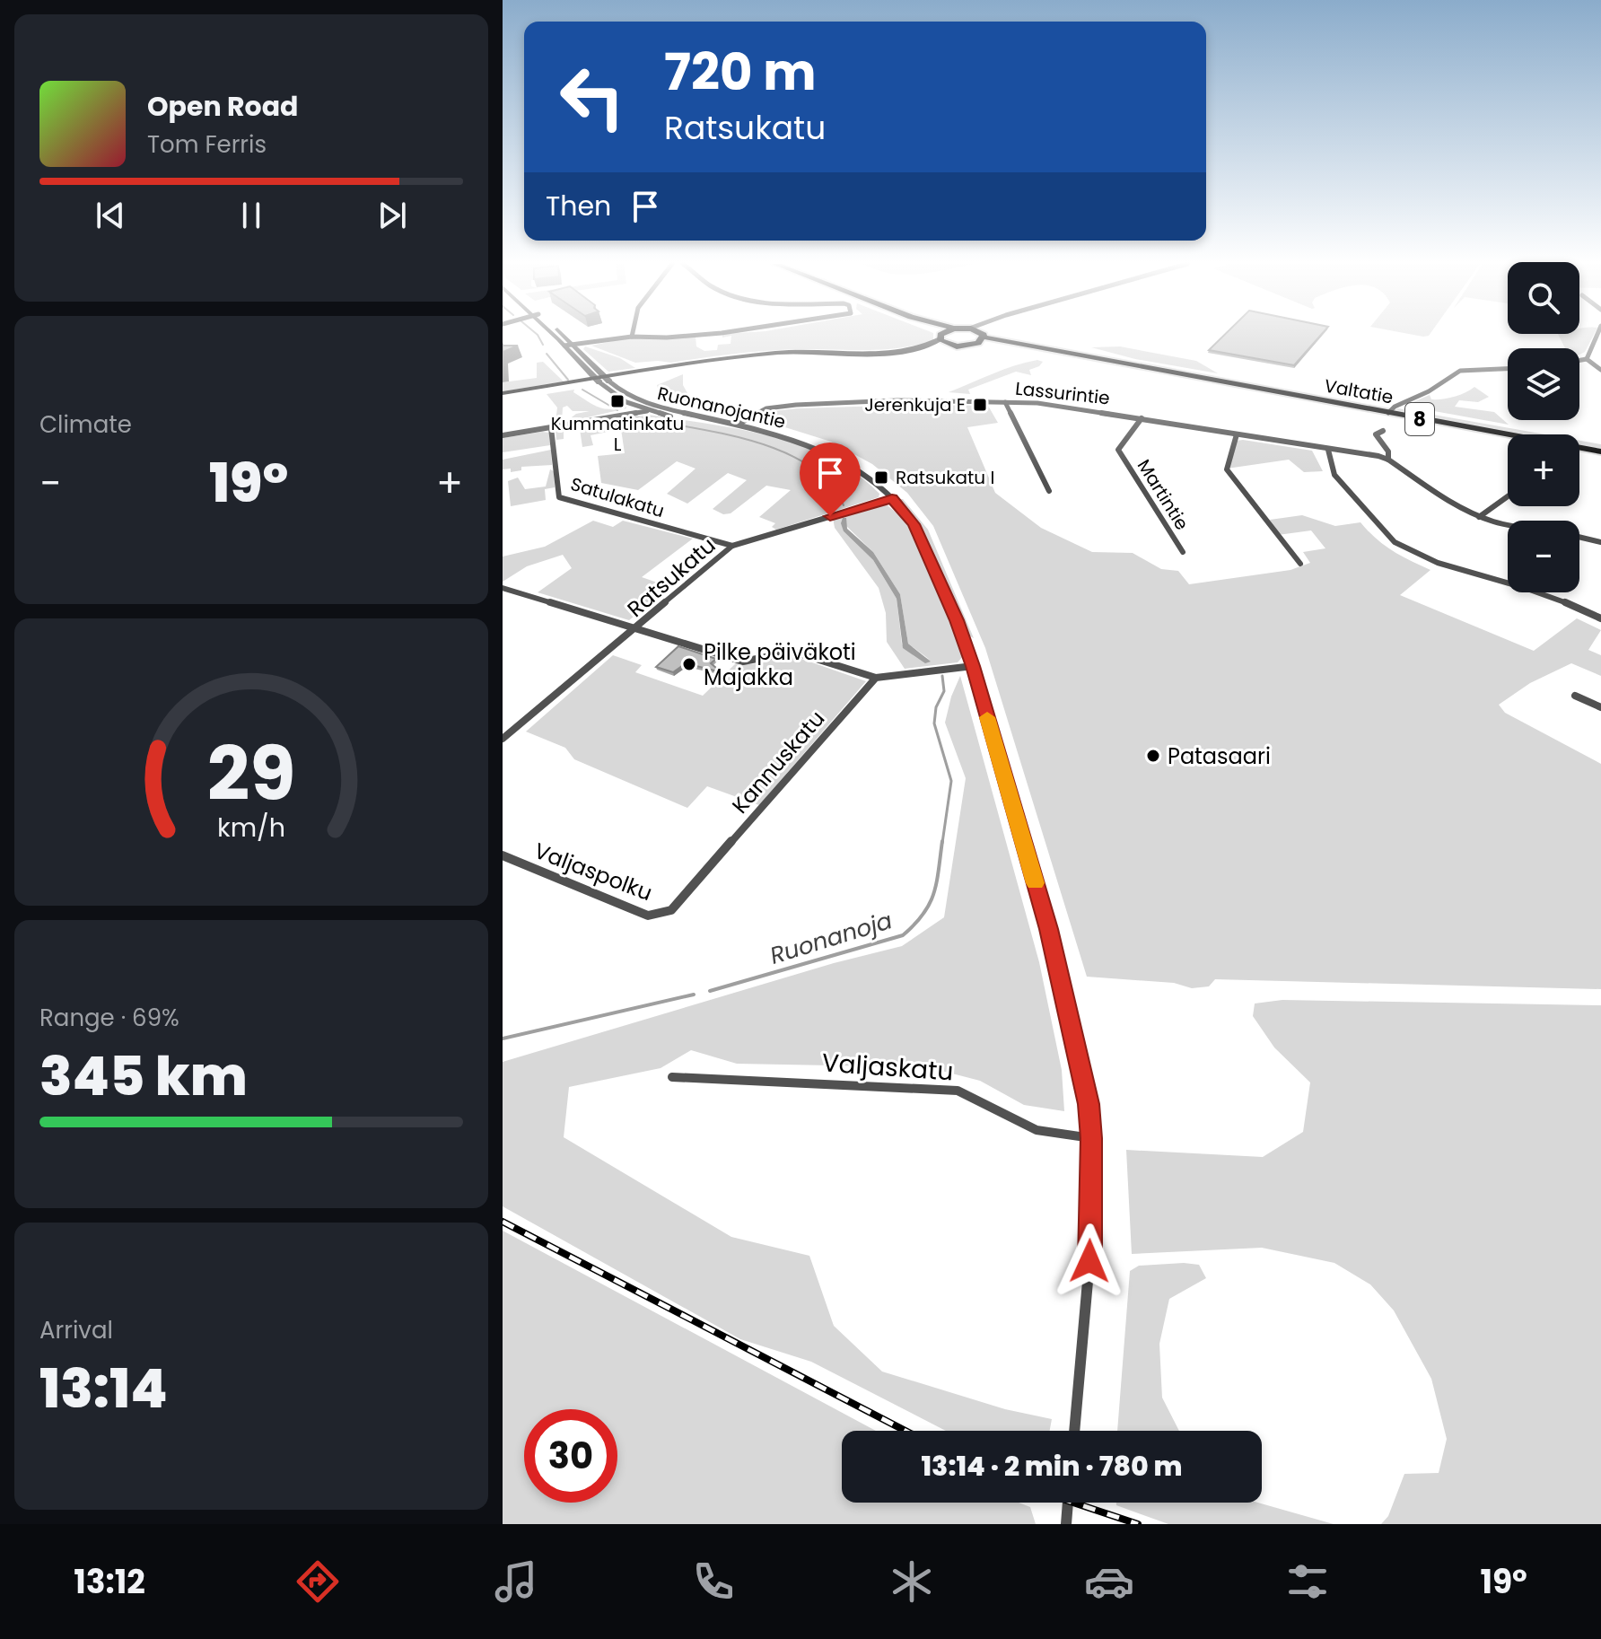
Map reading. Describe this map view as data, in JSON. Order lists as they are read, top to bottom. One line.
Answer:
{"streets":{"highway":["Valtatie","8"],"street":["Lassurintie","Ruonanojantie","Martintie","Satulakatu","Ratsukatu","Kannuskatu","Valjaspolku","Valjaskatu"]},"crossings":[["Valtatie","8"],["Lassurintie","Ruonanojantie"],["Lassurintie","Martintie"],["Ruonanojantie","Ratsukatu"],["Ruonanojantie","Valjaskatu"],["Satulakatu","Ratsukatu"],["Kannuskatu","Valjaspolku"]],"water":["Ruonanoja"],"places":{"transit":["Kummatinkatu L","Jerenkuja E","Ratsukatu I"],"other":["Pilke päiväkoti Majakka","Patasaari"]},"page":{"turn":["720 m","Ratsukatu"],"song":["Open Road","Tom Ferris"],"then":"Then","map_buttons":["+","−"],"tile":["Climate",["Range · 69%","345 km"],["Arrival","13:14"]],"heat":["−","19°","+"],"limit":"30","trip":"13:14 · 2 min · 780 m","tabs":["13:12","19°"],"gauge":["29","km/h"]}}
